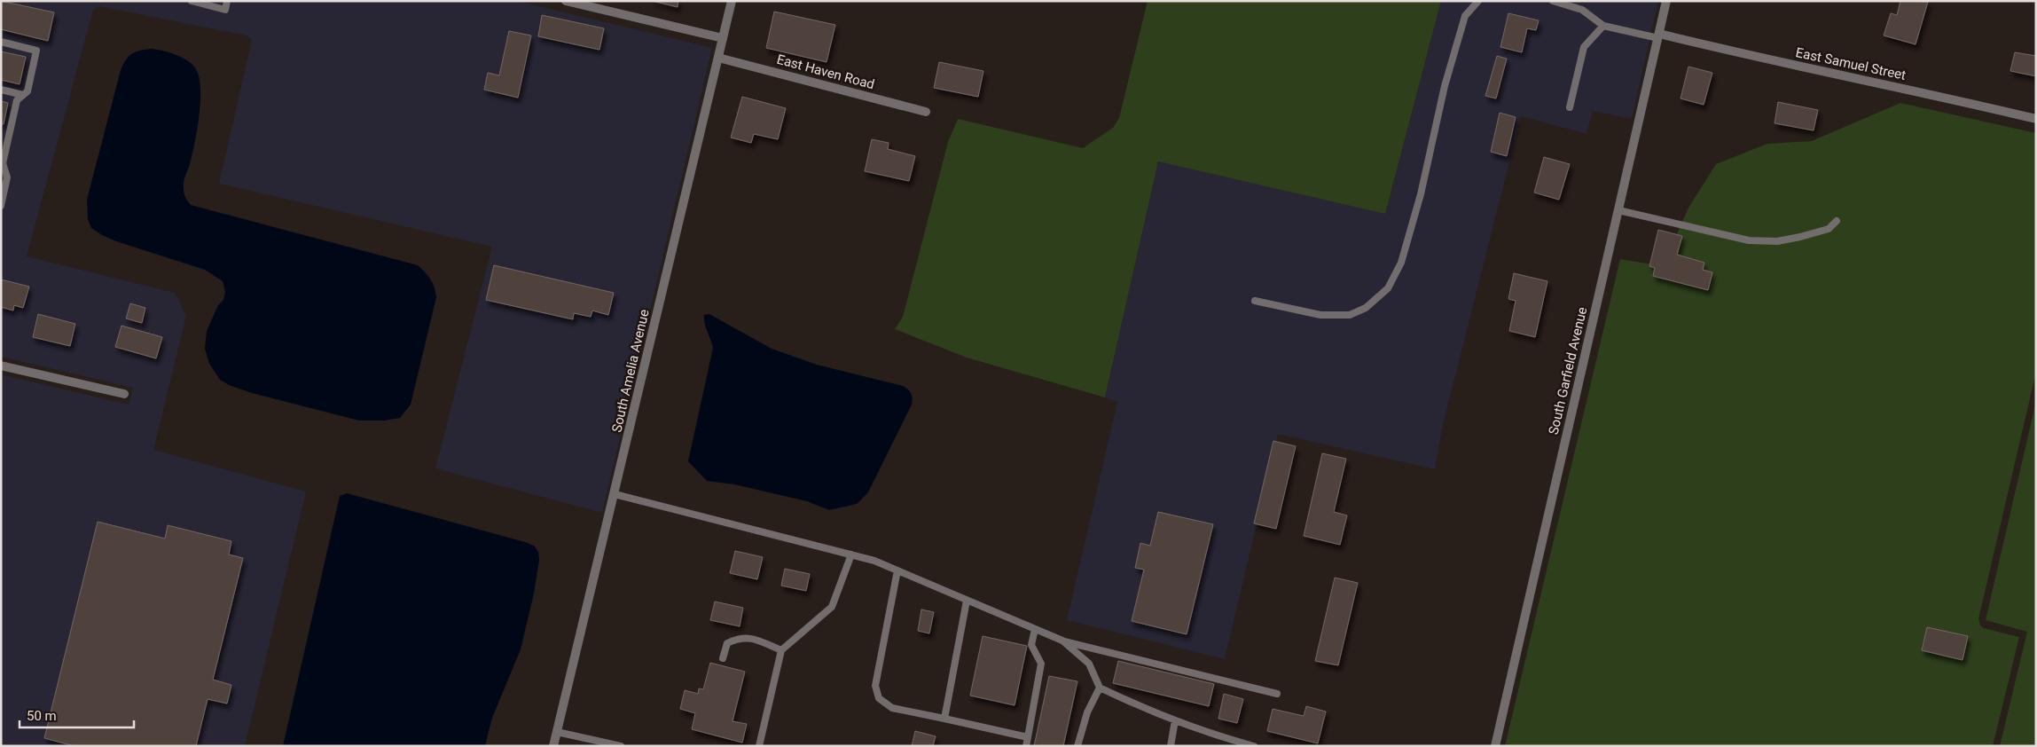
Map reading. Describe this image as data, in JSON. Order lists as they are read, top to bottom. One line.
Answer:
{"streets":{"street":["East Samuel Street","East Haven Road","South Amelia Avenue","South Garfield Avenue"]},"crossings":[["East Samuel Street","South Garfield Avenue"],["East Haven Road","South Amelia Avenue"]],"scale_bar":"50 m"}
